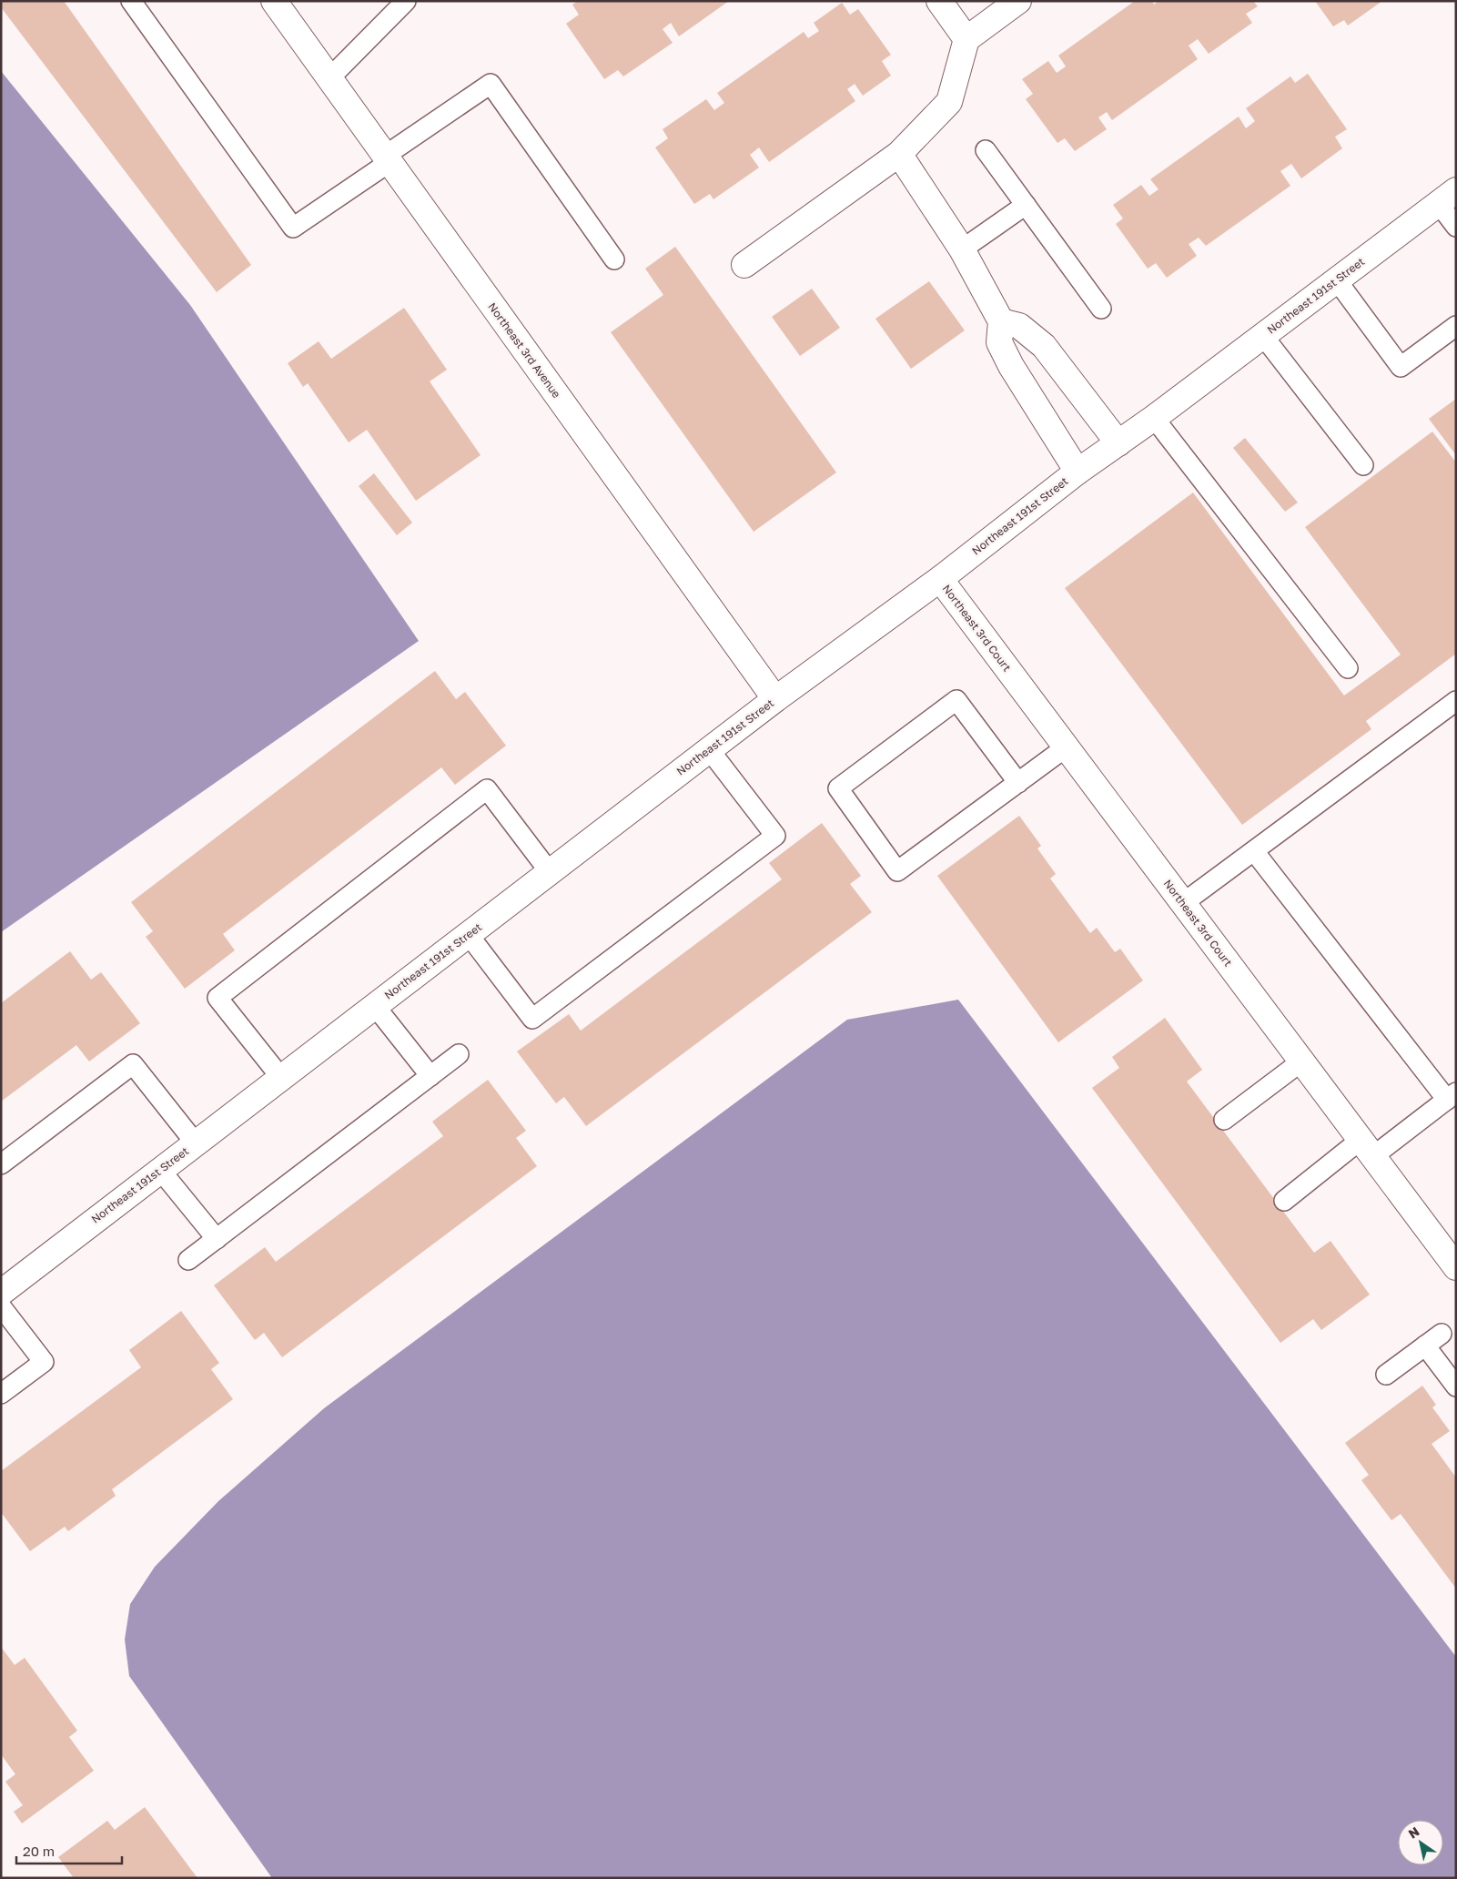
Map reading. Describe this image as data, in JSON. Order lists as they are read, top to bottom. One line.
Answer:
{"streets":{"street":["Northeast 191st Street","Northeast 3rd Avenue","Northeast 3rd Court"]},"crossings":[["Northeast 191st Street","Northeast 3rd Avenue"],["Northeast 191st Street","Northeast 3rd Court"]],"scale_bar":"20 m","north":"top left"}
